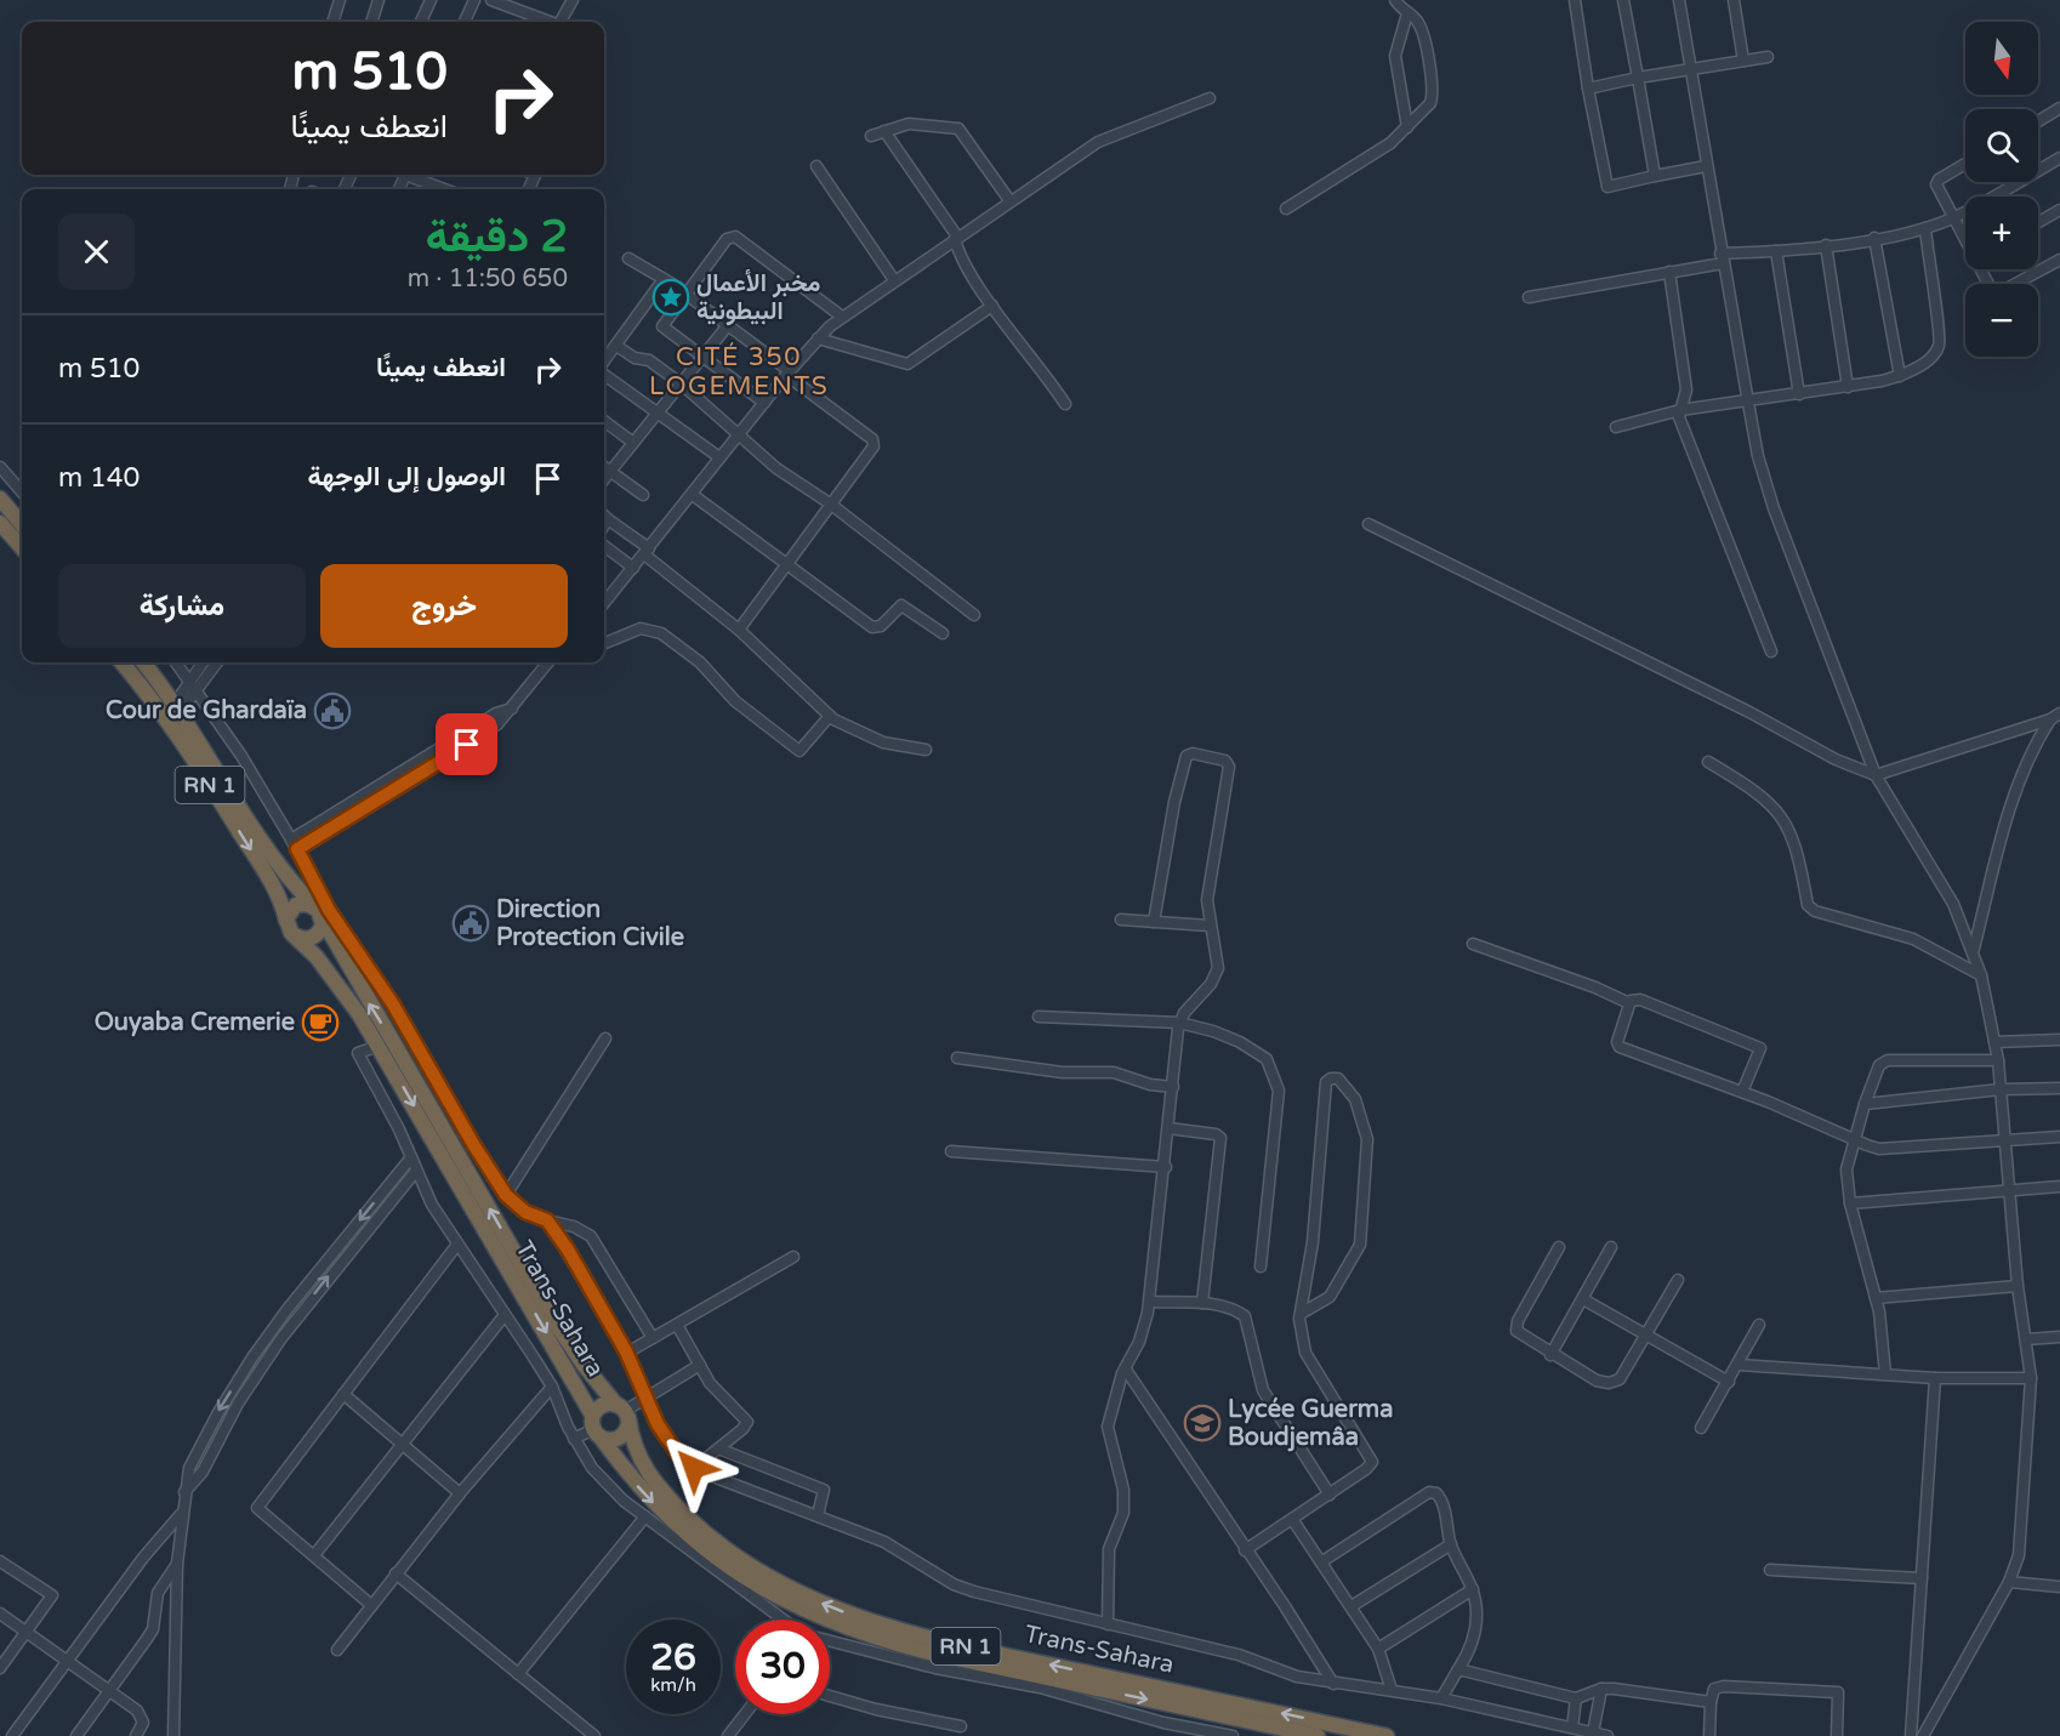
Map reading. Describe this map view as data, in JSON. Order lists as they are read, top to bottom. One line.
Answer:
{"streets":{"highway":["RN 1","Trans-Sahara"]},"districts":["CITÉ 350 LOGEMENTS"],"places":{"place":["مخبر الأعمال البيطونية"],"public building":["Cour de Ghardaïa","Direction Protection Civile"],"cafe":["Ouyaba Cremerie"],"school or university":["Lycée Guerma Boudjemâa"]},"north":"bottom","page":{"map_buttons":["+","−"],"turn":["510 m","انعطف يمينًا"],"heading":["2 دقيقة","650 m · 11:50"],"list":[{"name":"انعطف يمينًا","value":"510 m"},{"name":"الوصول إلى الوجهة","value":"140 m"}],"buttons":["خروج","مشاركة"],"speed":"26 km/h","limit":"30"}}
